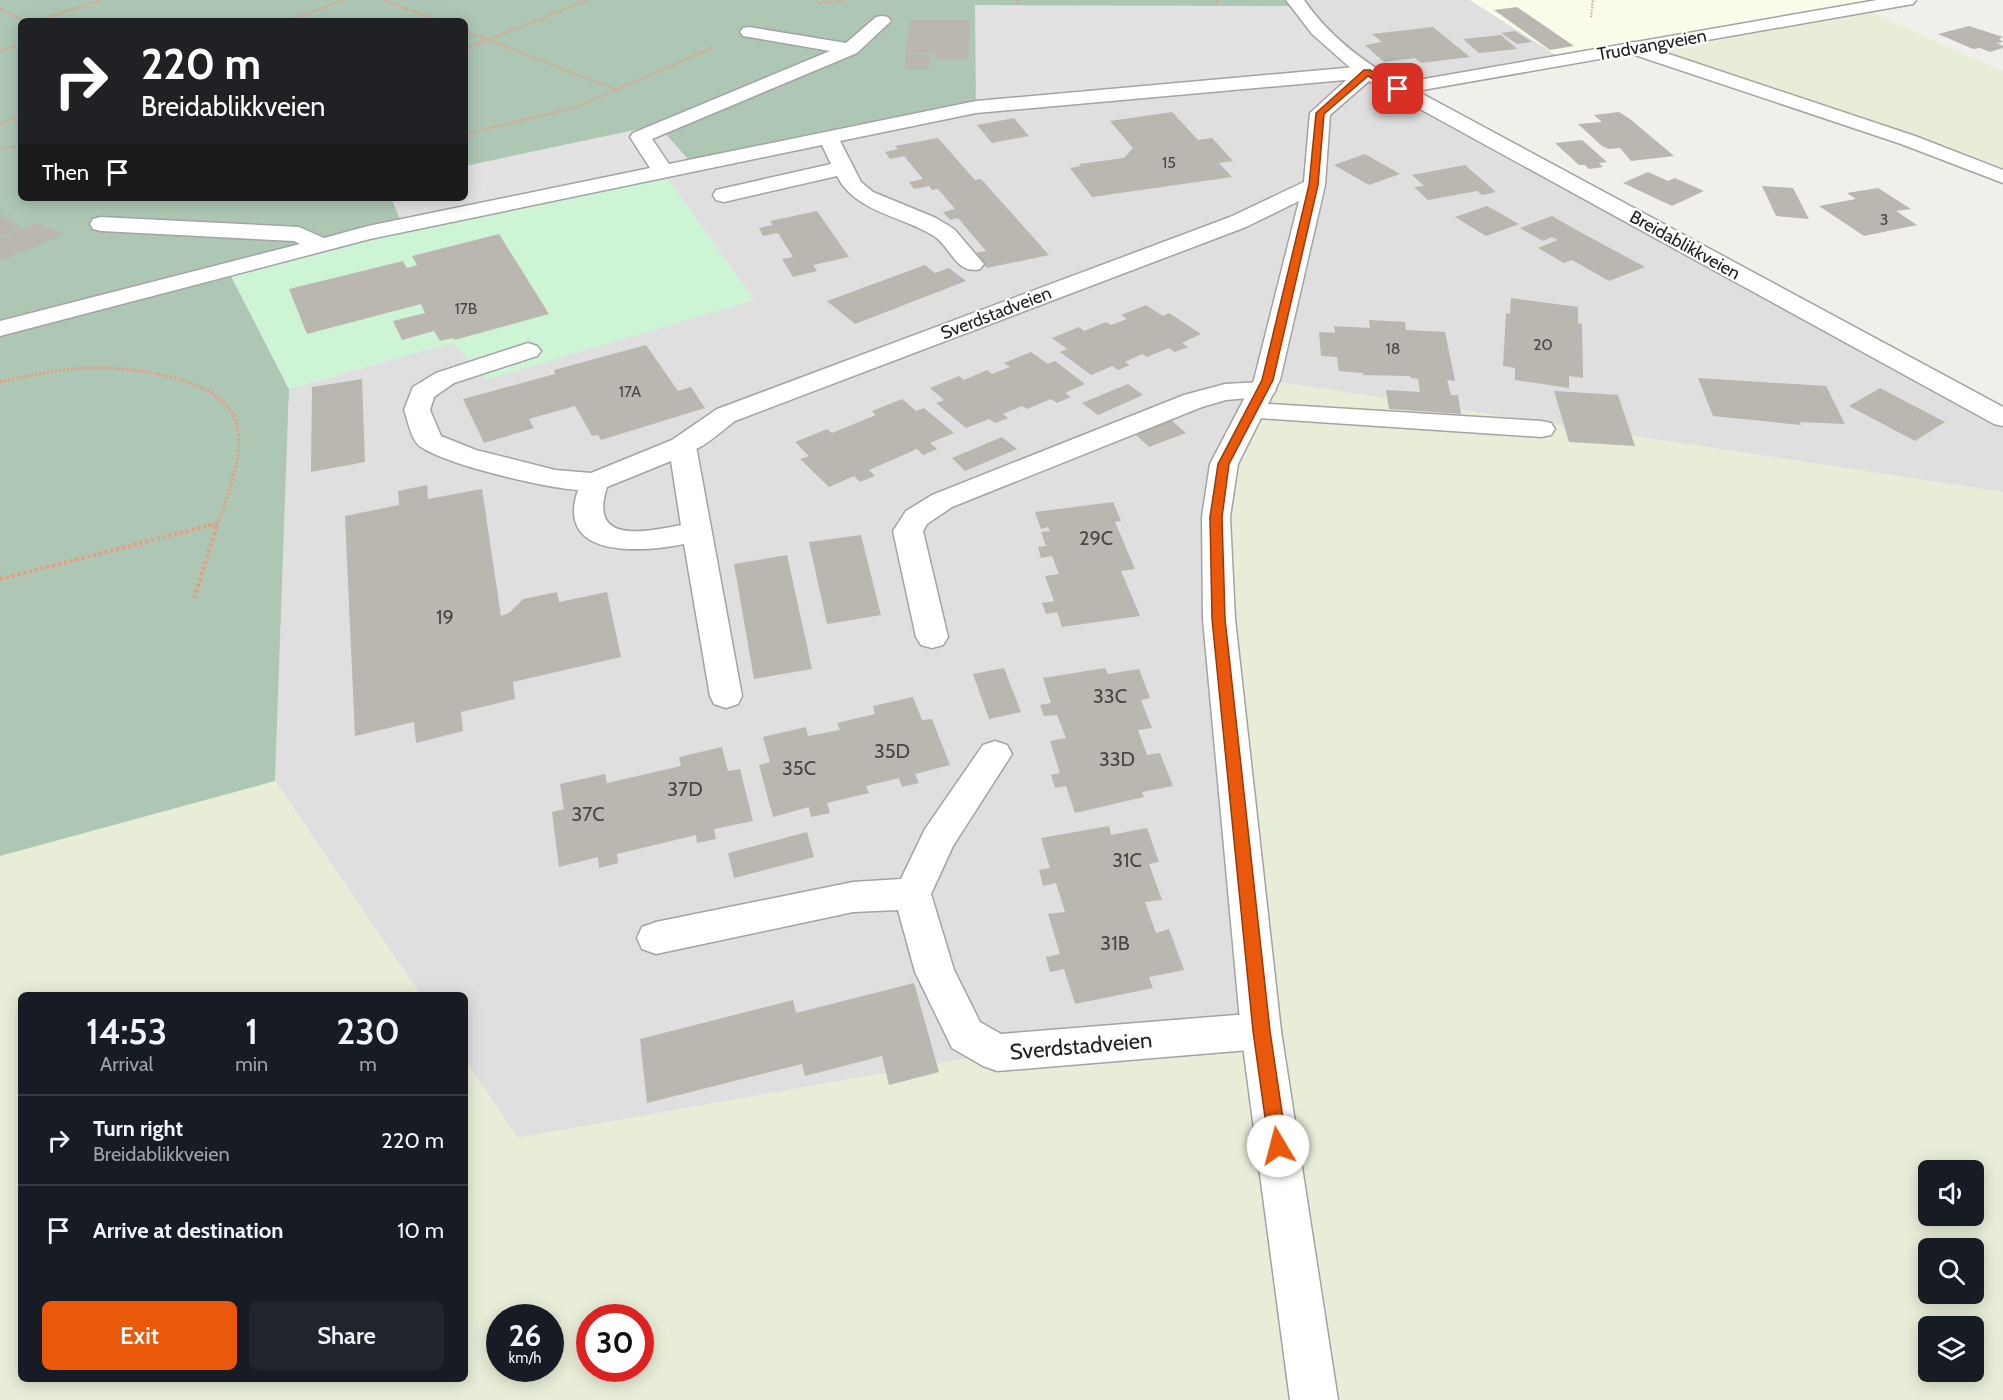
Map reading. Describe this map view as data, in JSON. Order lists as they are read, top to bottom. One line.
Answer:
{"streets":{"street":["Trudvangveien","Breidablikkveien","Sverdstadveien"]},"crossings":[["Trudvangveien","Breidablikkveien"]],"house_numbers":["15","3","17B","20","18","17A","29C","19","33C","35D","33D","35C","37D","37C","31C","31B"],"page":{"turn":["220 m","Breidablikkveien"],"then":"Then","eta":["14:53","Arrival","1","min","230","m"],"list":[{"name":"Turn right","note":"Breidablikkveien","value":"220 m"},{"name":"Arrive at destination","value":"10 m"}],"buttons":["Exit","Share"],"speed":"26 km/h","limit":"30"}}
